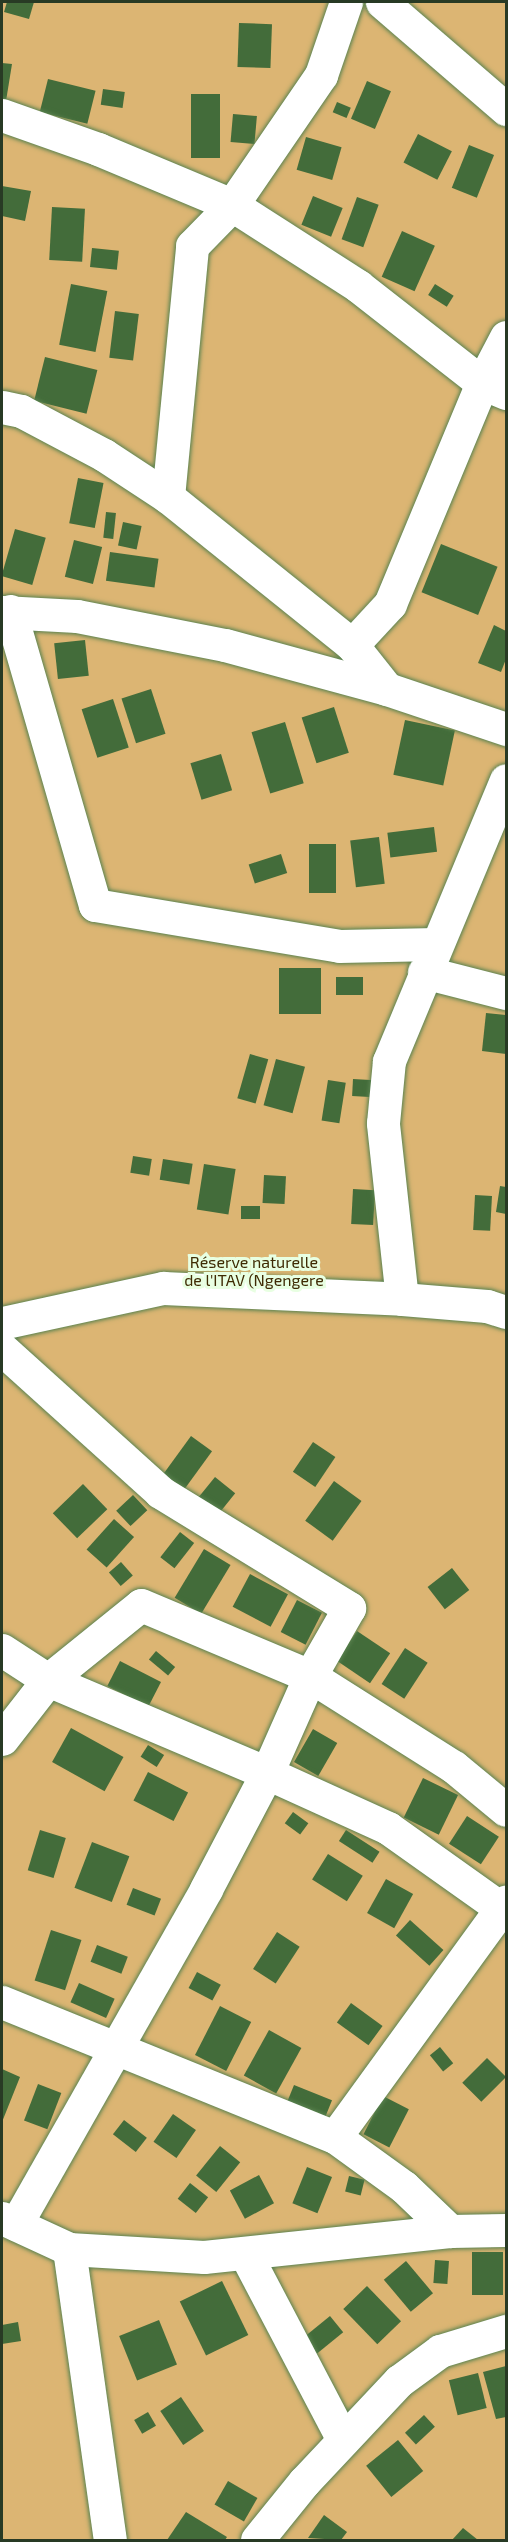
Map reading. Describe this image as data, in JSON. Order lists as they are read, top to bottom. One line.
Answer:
{"parks":["Réserve naturelle de l'ITAV (Ngengere"]}
